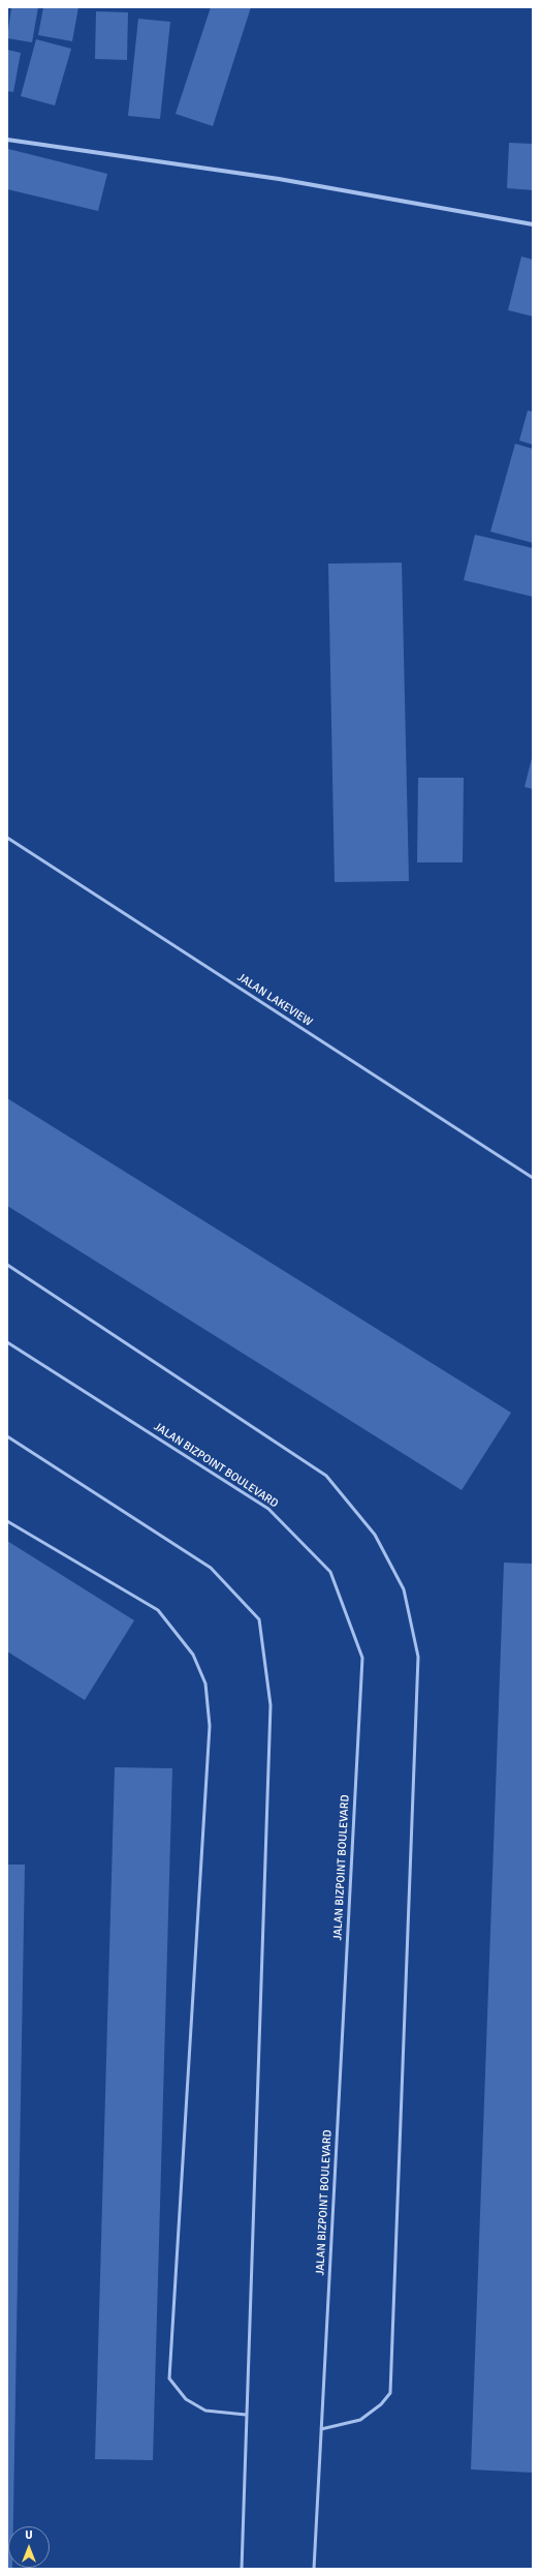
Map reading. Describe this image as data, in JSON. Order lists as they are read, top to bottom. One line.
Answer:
{"streets":{"lane":["JALAN LAKEVIEW","JALAN BIZPOINT BOULEVARD"]},"north":"top"}
